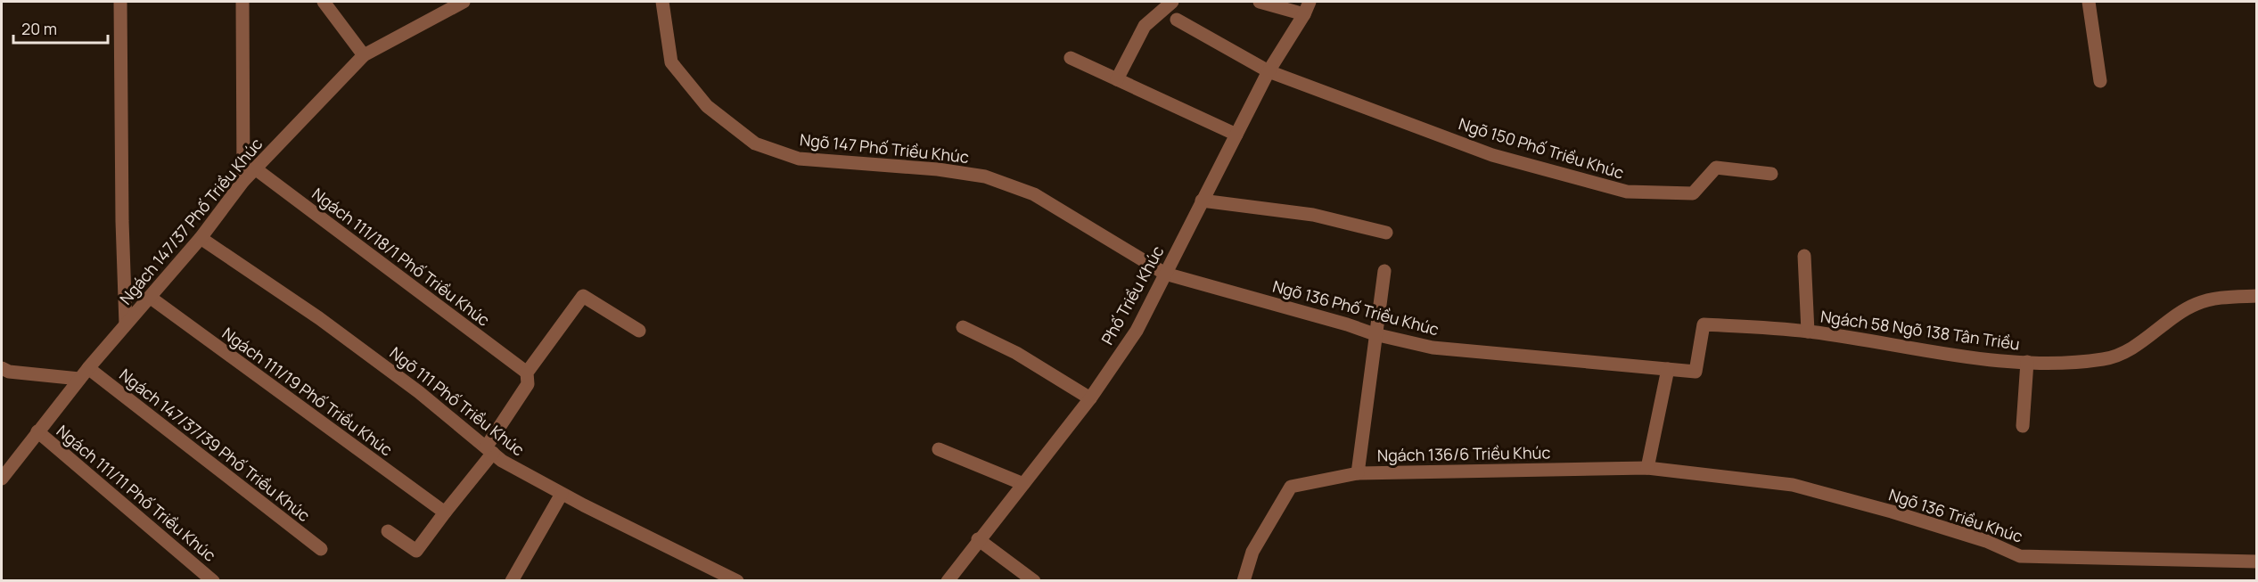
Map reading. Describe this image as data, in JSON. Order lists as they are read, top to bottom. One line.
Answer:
{"streets":{"street":["Ngõ 147 Phố Triều Khúc","Ngõ 150 Phố Triều Khúc","Ngách 147/37 Phố Triều Khúc","Ngách 111/18/1 Phố Triều Khúc","Phố Triều Khúc","Ngõ 136 Phố Triều Khúc","Ngách 58 Ngõ 138 Tân Triều","Ngách 111/19 Phố Triều Khúc","Ngõ 111 Phố Triều Khúc","Ngách 147/37/39 Phố Triều Khúc","Ngách 136/6 Triều Khúc","Ngách 111/11 Phố Triều Khúc","Ngõ 136 Triều Khúc"]},"crossings":[["Ngõ 147 Phố Triều Khúc","Phố Triều Khúc"],["Ngõ 147 Phố Triều Khúc","Ngõ 136 Phố Triều Khúc"],["Ngõ 150 Phố Triều Khúc","Phố Triều Khúc"],["Ngách 147/37 Phố Triều Khúc","Ngách 111/18/1 Phố Triều Khúc"],["Ngách 147/37 Phố Triều Khúc","Ngách 111/19 Phố Triều Khúc"],["Ngách 147/37 Phố Triều Khúc","Ngõ 111 Phố Triều Khúc"],["Ngách 147/37 Phố Triều Khúc","Ngách 147/37/39 Phố Triều Khúc"],["Ngách 147/37 Phố Triều Khúc","Ngách 111/11 Phố Triều Khúc"],["Phố Triều Khúc","Ngõ 136 Phố Triều Khúc"],["Ngõ 136 Phố Triều Khúc","Ngách 58 Ngõ 138 Tân Triều"],["Ngõ 136 Phố Triều Khúc","Ngách 136/6 Triều Khúc"],["Ngách 136/6 Triều Khúc","Ngõ 136 Triều Khúc"]],"scale_bar":"20 m"}
